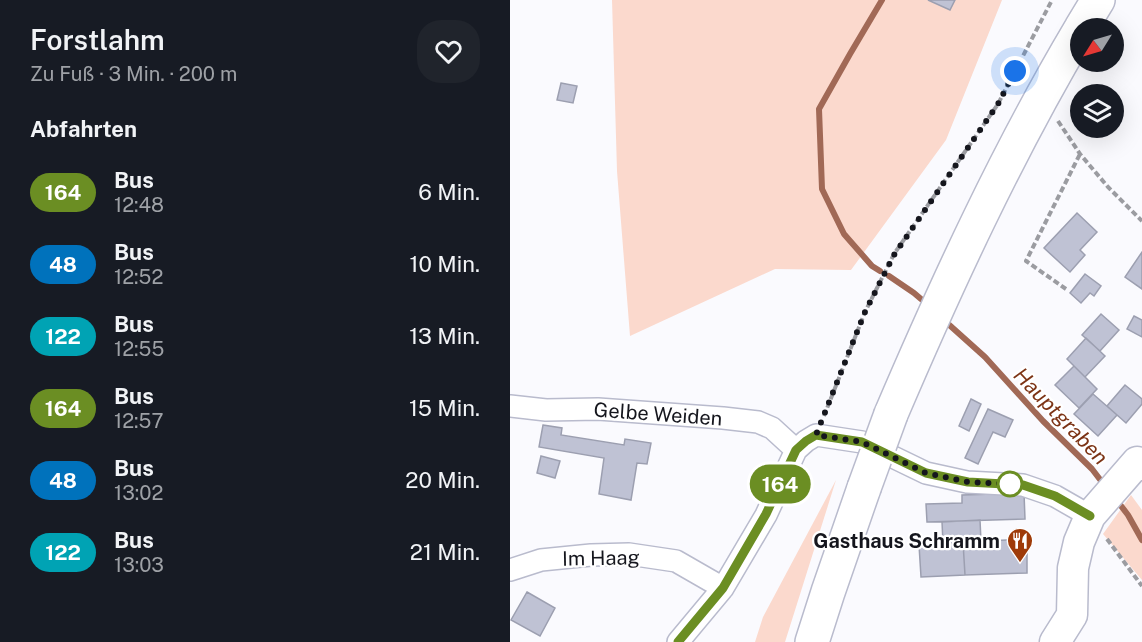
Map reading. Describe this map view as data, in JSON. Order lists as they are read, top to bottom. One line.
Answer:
{"streets":{"street":["Gelbe Weiden","Im Haag"]},"water":["Hauptgraben"],"places":{"restaurant":["Gasthaus Schramm"]},"lines":["bus line 164"],"north":"bottom left","page":{"heading":[["Forstlahm","Zu Fuß · 3 Min. · 200 m"],"Abfahrten"],"on_map":"164","list":[{"mark":"164","name":"Bus","note":"12:48","value":"6 Min."},{"mark":"48","name":"Bus","note":"12:52","value":"10 Min."},{"mark":"122","name":"Bus","note":"12:55","value":"13 Min."},{"mark":"164","name":"Bus","note":"12:57","value":"15 Min."},{"mark":"48","name":"Bus","note":"13:02","value":"20 Min."},{"mark":"122","name":"Bus","note":"13:03","value":"21 Min."}]}}
